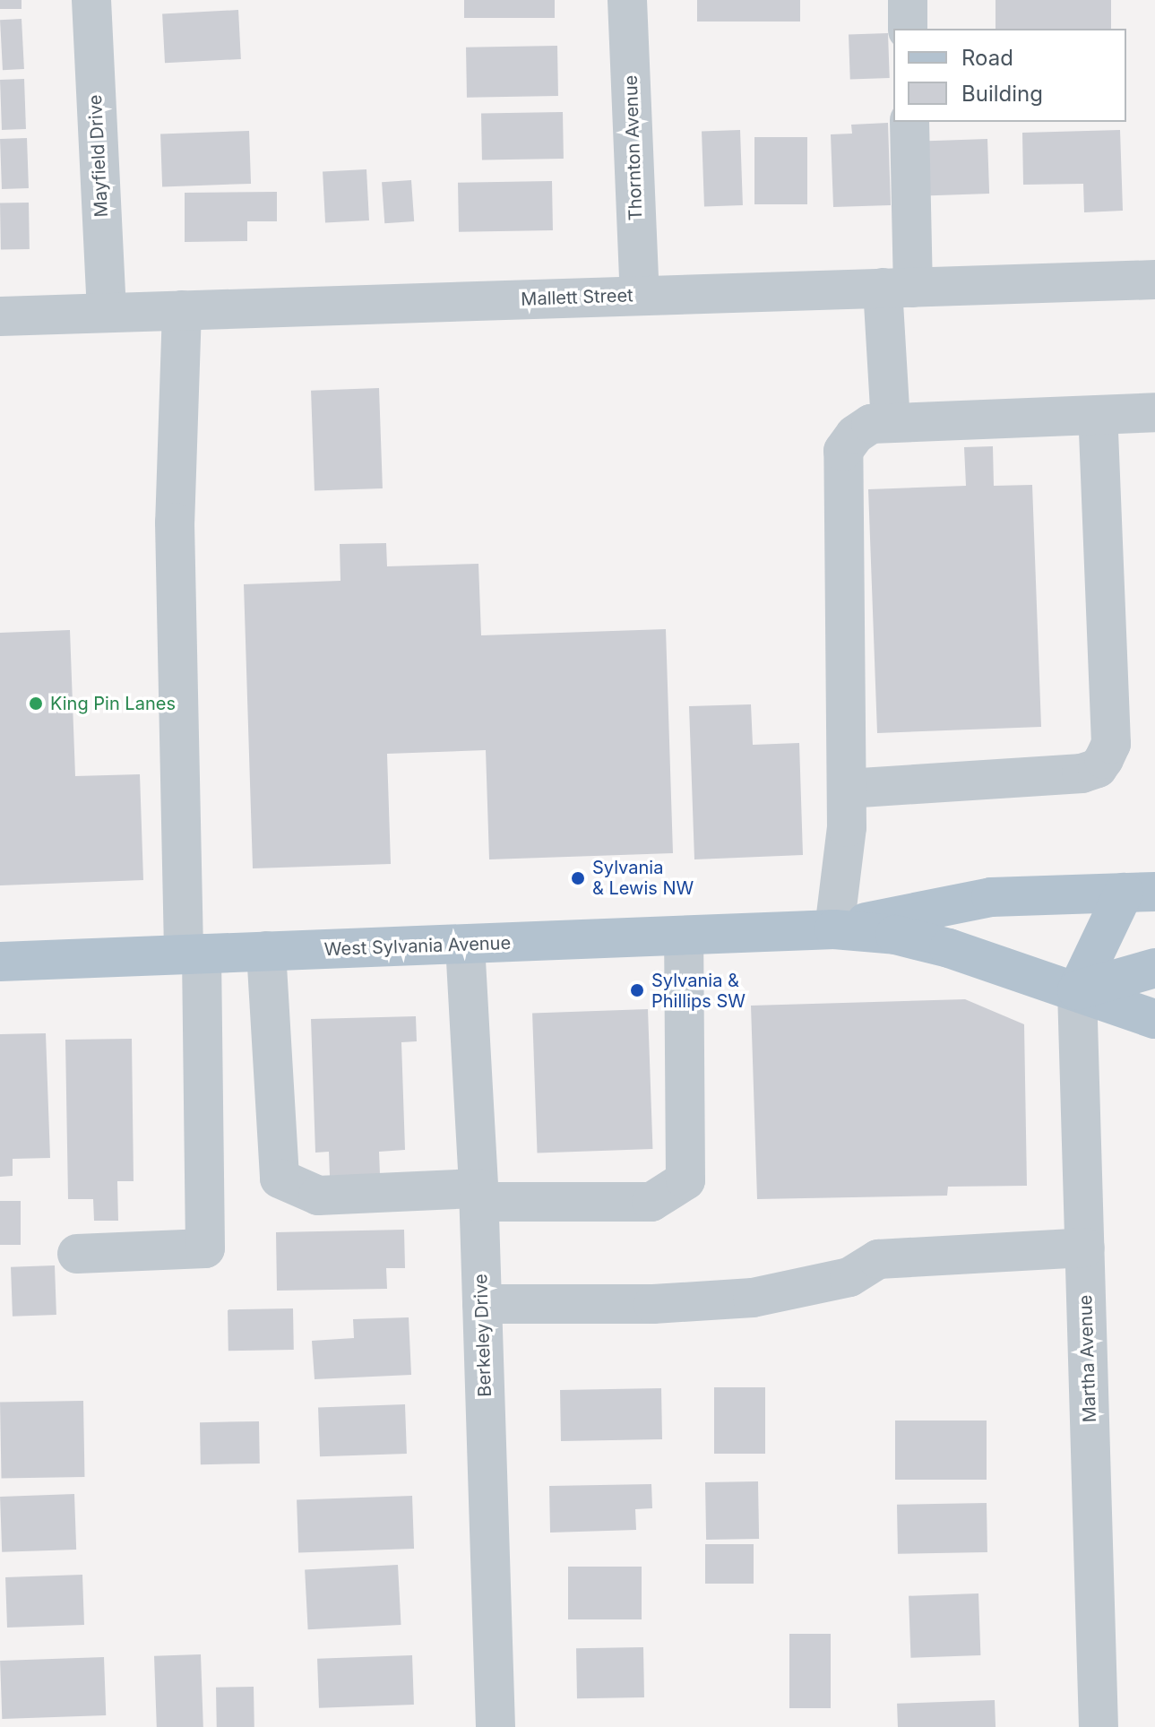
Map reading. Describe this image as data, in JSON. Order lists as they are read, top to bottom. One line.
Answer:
{"streets":{"main road":["West Sylvania Avenue"],"street":["Thornton Avenue","Mayfield Drive","Mallett Street","Berkeley Drive","Martha Avenue"]},"crossings":[["Thornton Avenue","Mallett Street"],["Mayfield Drive","Mallett Street"],["West Sylvania Avenue","Berkeley Drive"],["West Sylvania Avenue","Martha Avenue"]],"places":["King Pin Lanes","Sylvania & Lewis NW","Sylvania & Phillips SW"],"legend":["Road","Building"]}
